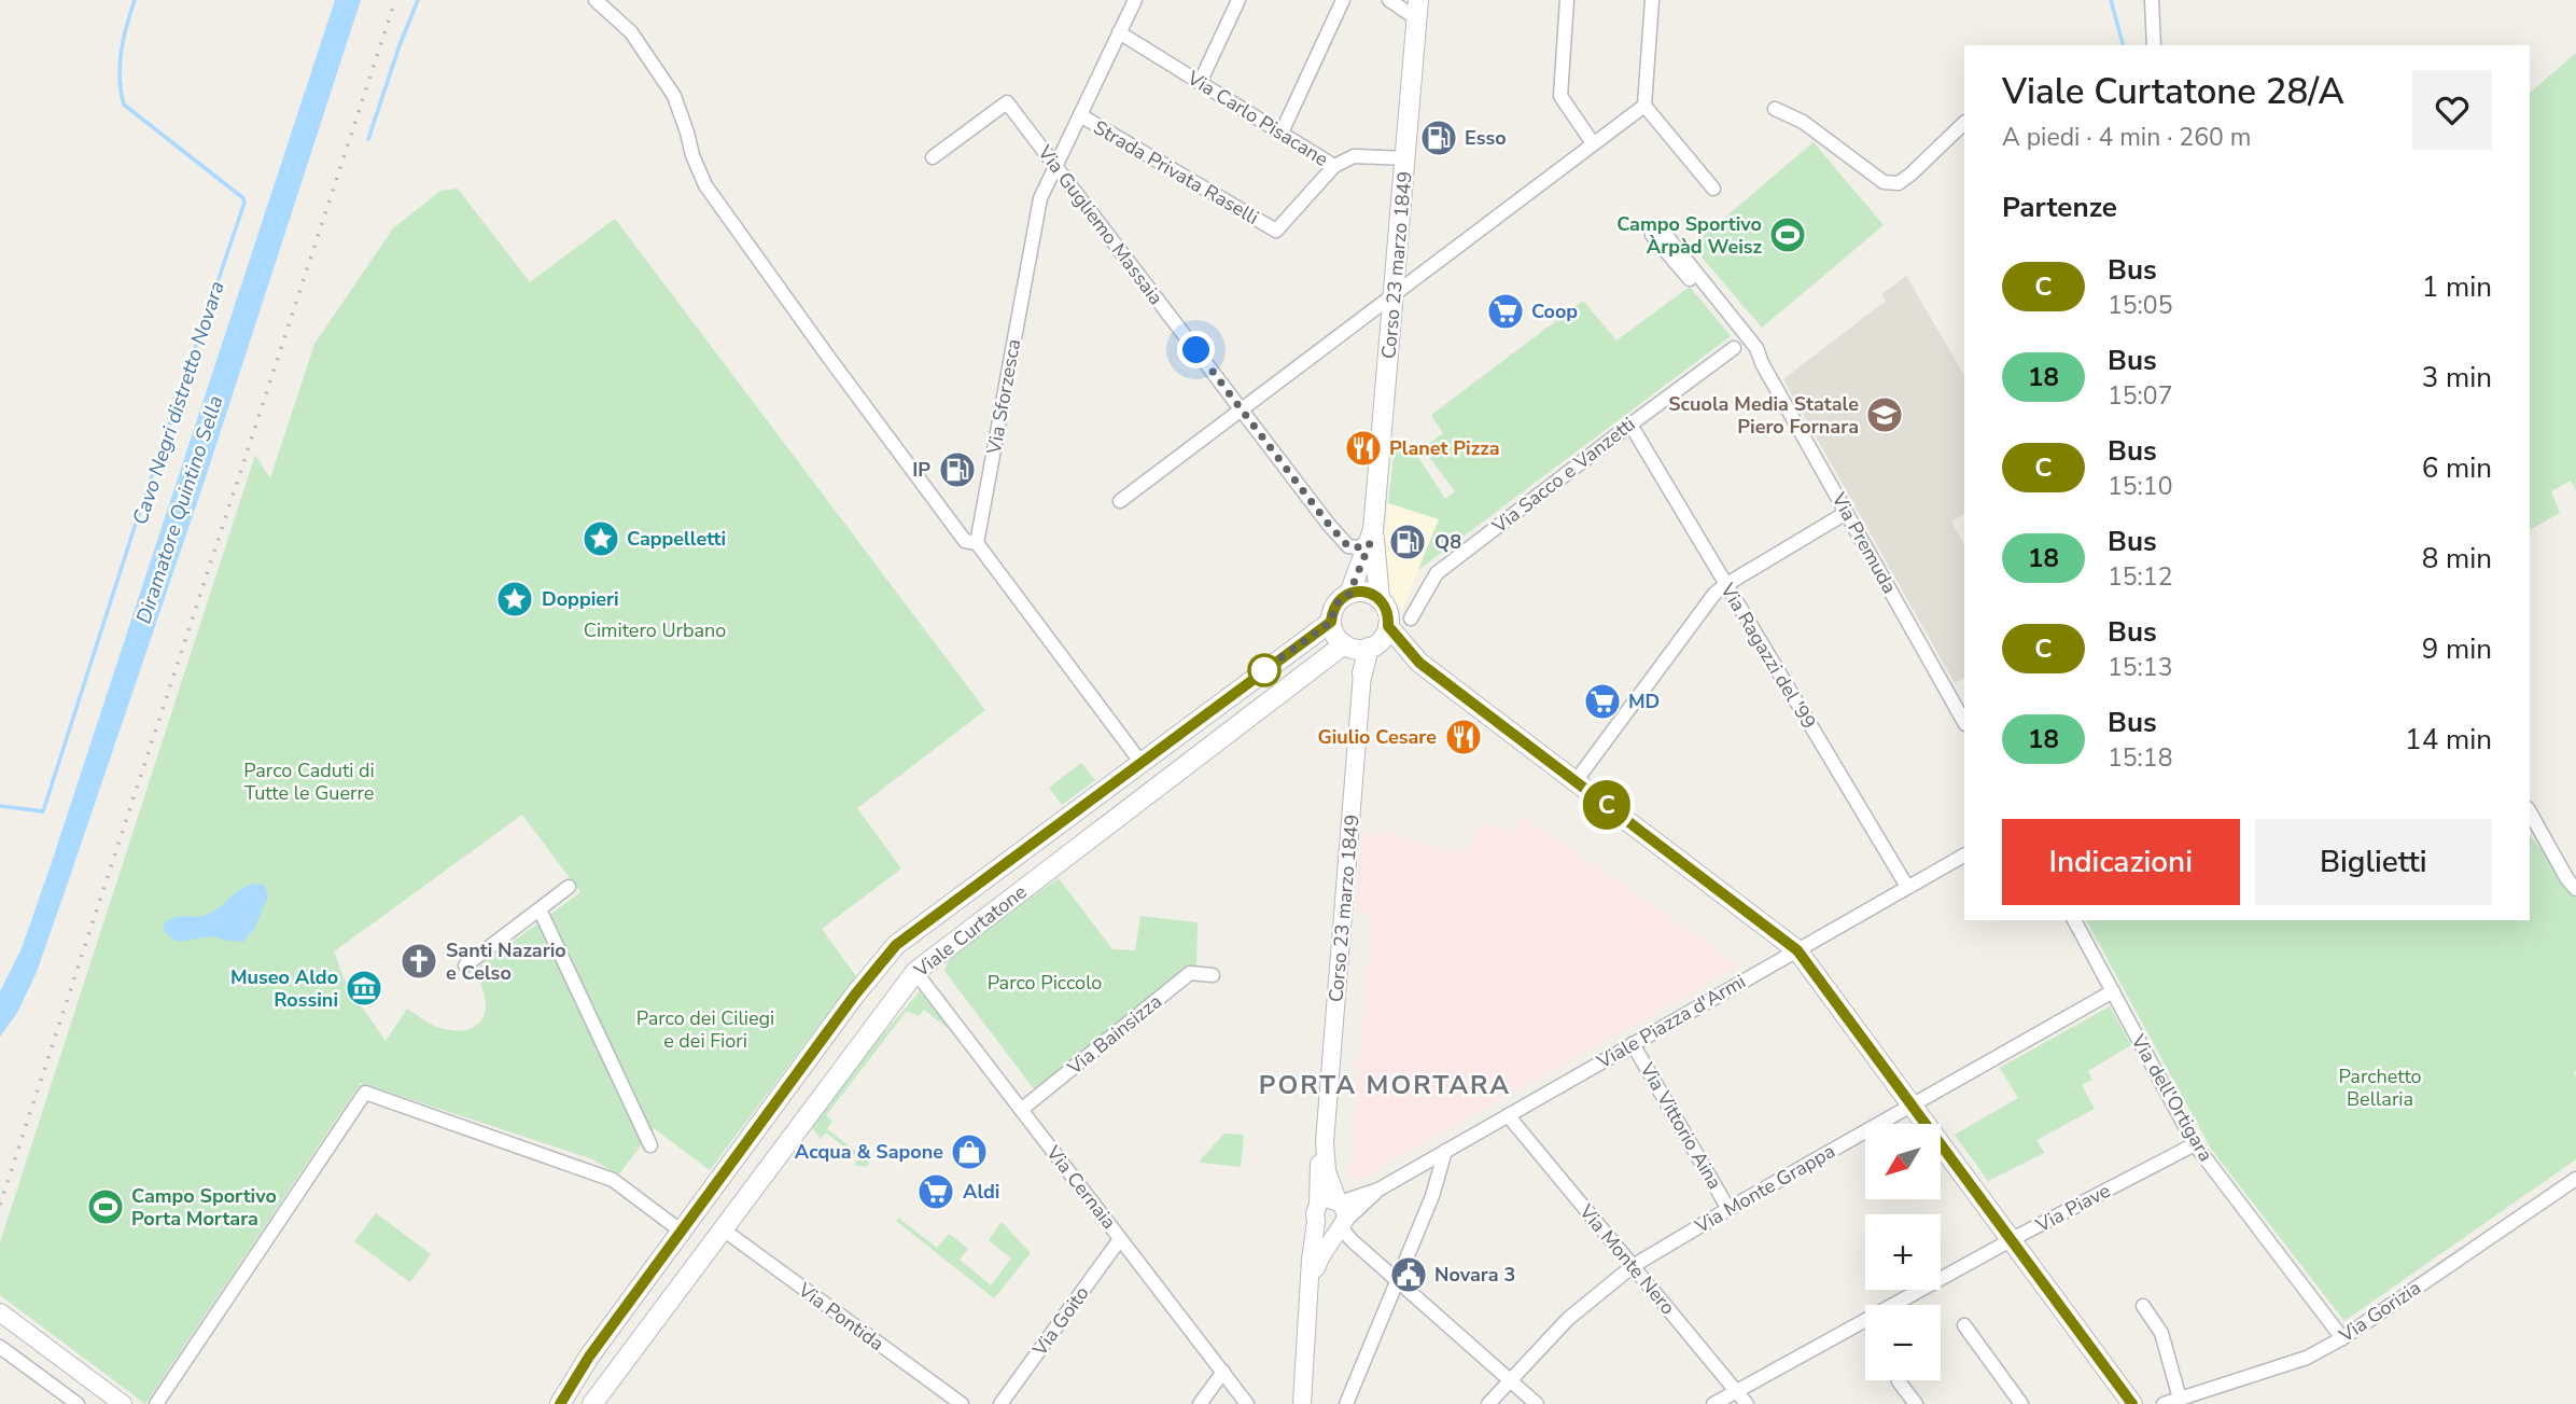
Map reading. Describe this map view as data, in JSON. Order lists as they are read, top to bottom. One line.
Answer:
{"streets":{"main road":["Corso 23 marzo 1849","Viale Curtatone"],"street":["Via Carlo Pisacane","Strada Privata Raselli","Via Gugliemo Massaia","Via Sforzesca","Via Sacco e Vanzetti","Via Premuda","Via Ragazzi del '99","Viale Piazza d'Armi","Via Bainsizza","Via dell'Ortigara","Via Vittorio Aina","Via Cernaia","Via Monte Grappa","Via Piave","Via Monte Nero","Via Gorizia","Via Pontida","Via Goito"]},"crossings":[["Via Carlo Pisacane","Strada Privata Raselli"],["Via Carlo Pisacane","Corso 23 marzo 1849"],["Via Carlo Pisacane","Via Sforzesca"],["Strada Privata Raselli","Via Sforzesca"],["Via Gugliemo Massaia","Corso 23 marzo 1849"],["Via Gugliemo Massaia","Via Sforzesca"],["Corso 23 marzo 1849","Viale Curtatone"],["Corso 23 marzo 1849","Viale Piazza d'Armi"],["Via Sacco e Vanzetti","Via Premuda"],["Via Sacco e Vanzetti","Via Ragazzi del '99"],["Via Ragazzi del '99","Viale Piazza d'Armi"],["Viale Curtatone","Via Cernaia"],["Viale Curtatone","Via Pontida"],["Viale Piazza d'Armi","Via Vittorio Aina"],["Viale Piazza d'Armi","Via Monte Nero"],["Via Bainsizza","Via Cernaia"],["Via dell'Ortigara","Via Monte Grappa"],["Via dell'Ortigara","Via Piave"],["Via dell'Ortigara","Via Gorizia"],["Via Vittorio Aina","Via Monte Grappa"],["Via Cernaia","Via Goito"],["Via Monte Grappa","Via Monte Nero"],["Via Piave","Via Monte Nero"]],"districts":["PORTA MORTARA"],"water":["Cavo Negri distretto Novara","Diramatore Quintino Sella"],"parks":["Cimitero Urbano","Parco Caduti di Tutte le Guerre","Parco Piccolo","Parco dei Ciliegi e dei Fiori","Parchetto Bellaria"],"places":{"fuel station":["Esso","IP","Q8"],"sports":["Campo Sportivo Àrpàd Weisz","Campo Sportivo Porta Mortara"],"supermarket":["Coop","MD","Aldi"],"school or university":["Scuola Media Statale Piero Fornara"],"restaurant":["Planet Pizza","Giulio Cesare"],"place":["Cappelletti","Doppieri"],"church":["Santi Nazario e Celso"],"museum":["Museo Aldo Rossini"],"shop":["Acqua & Sapone"],"public building":["Novara 3"]},"lines":["bus line C"],"north":"bottom left","page":{"on_map":"C","heading":[["Viale Curtatone 28/A","A piedi · 4 min · 260 m"],"Partenze"],"list":[{"mark":"C","name":"Bus","note":"15:05","value":"1 min"},{"mark":"18","name":"Bus","note":"15:07","value":"3 min"},{"mark":"C","name":"Bus","note":"15:10","value":"6 min"},{"mark":"18","name":"Bus","note":"15:12","value":"8 min"},{"mark":"C","name":"Bus","note":"15:13","value":"9 min"},{"mark":"18","name":"Bus","note":"15:18","value":"14 min"}],"buttons":["Indicazioni","Biglietti"],"map_buttons":["+","−"]}}
